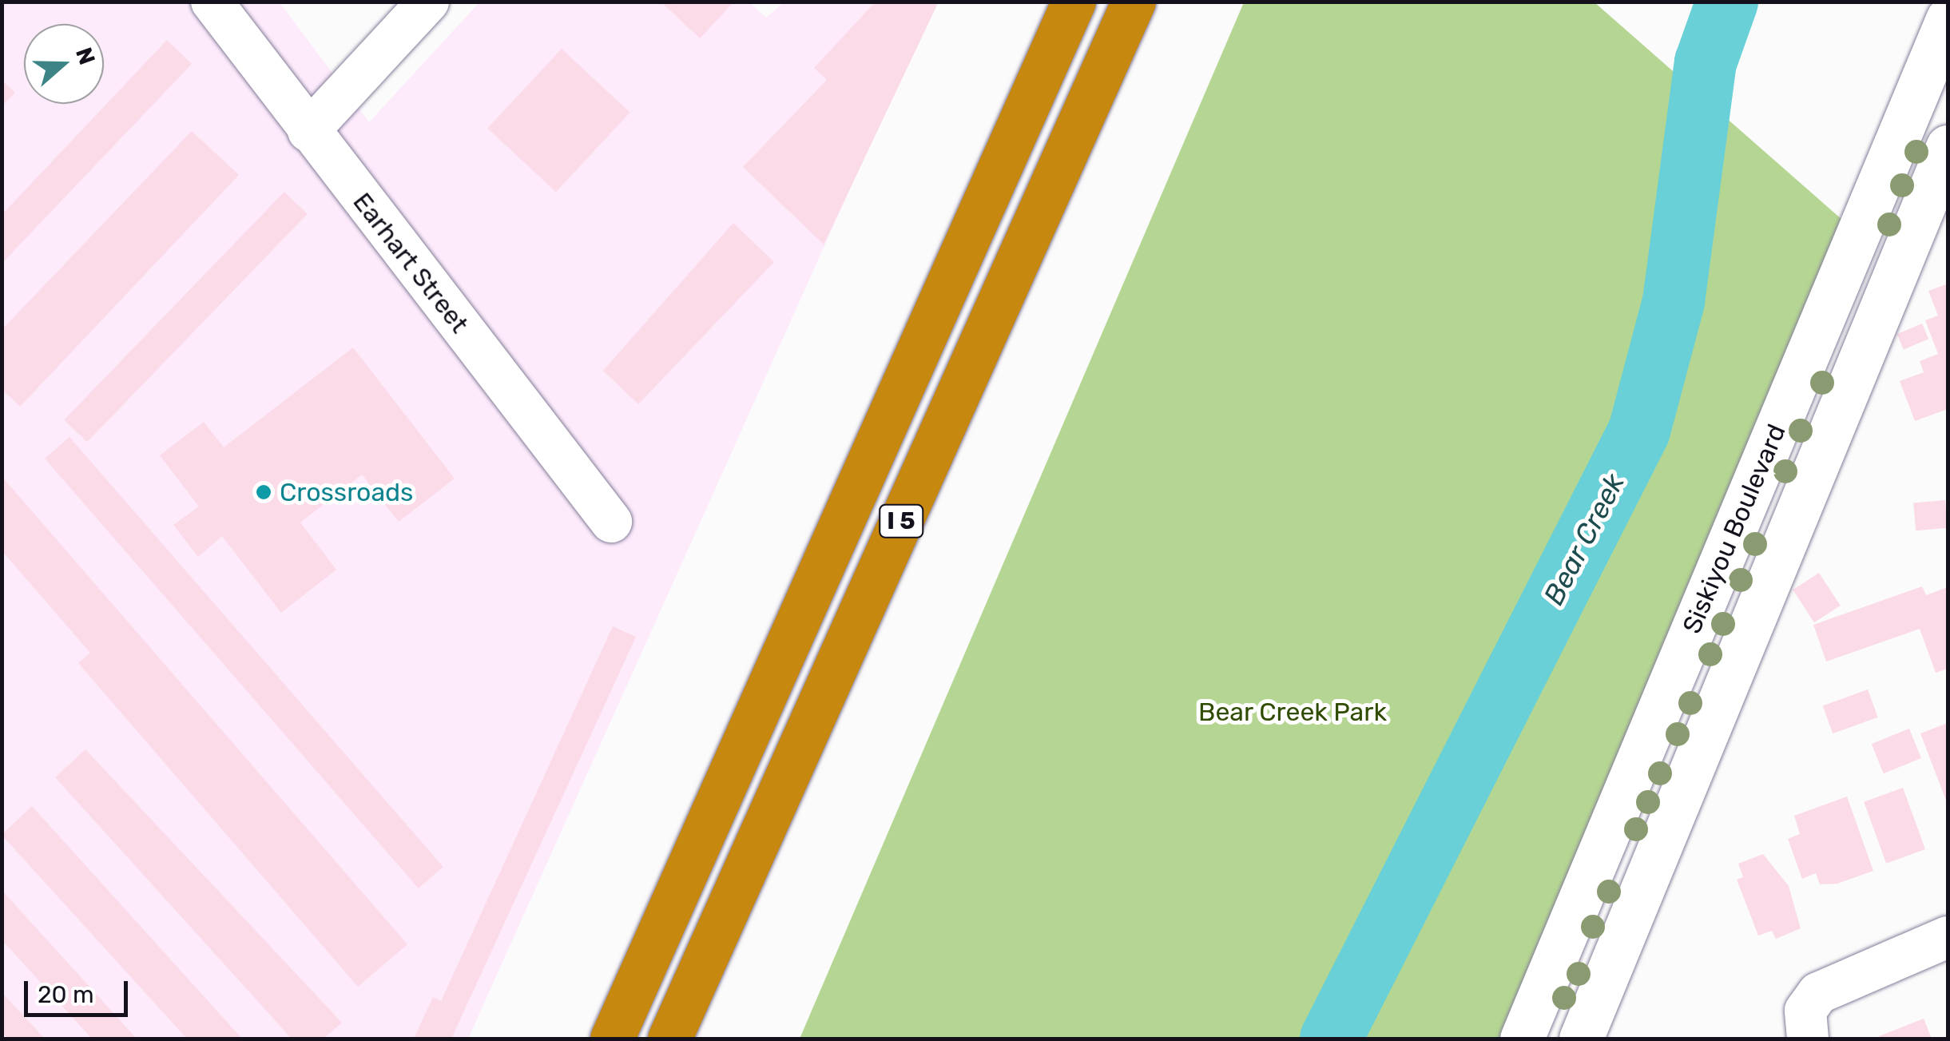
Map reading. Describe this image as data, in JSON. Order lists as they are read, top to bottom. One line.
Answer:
{"streets":{"highway":["I 5"],"street":["Earhart Street","Siskiyou Boulevard"]},"water":["Bear Creek"],"parks":["Bear Creek Park"],"places":["Crossroads"],"scale_bar":"20 m","north":"right"}
